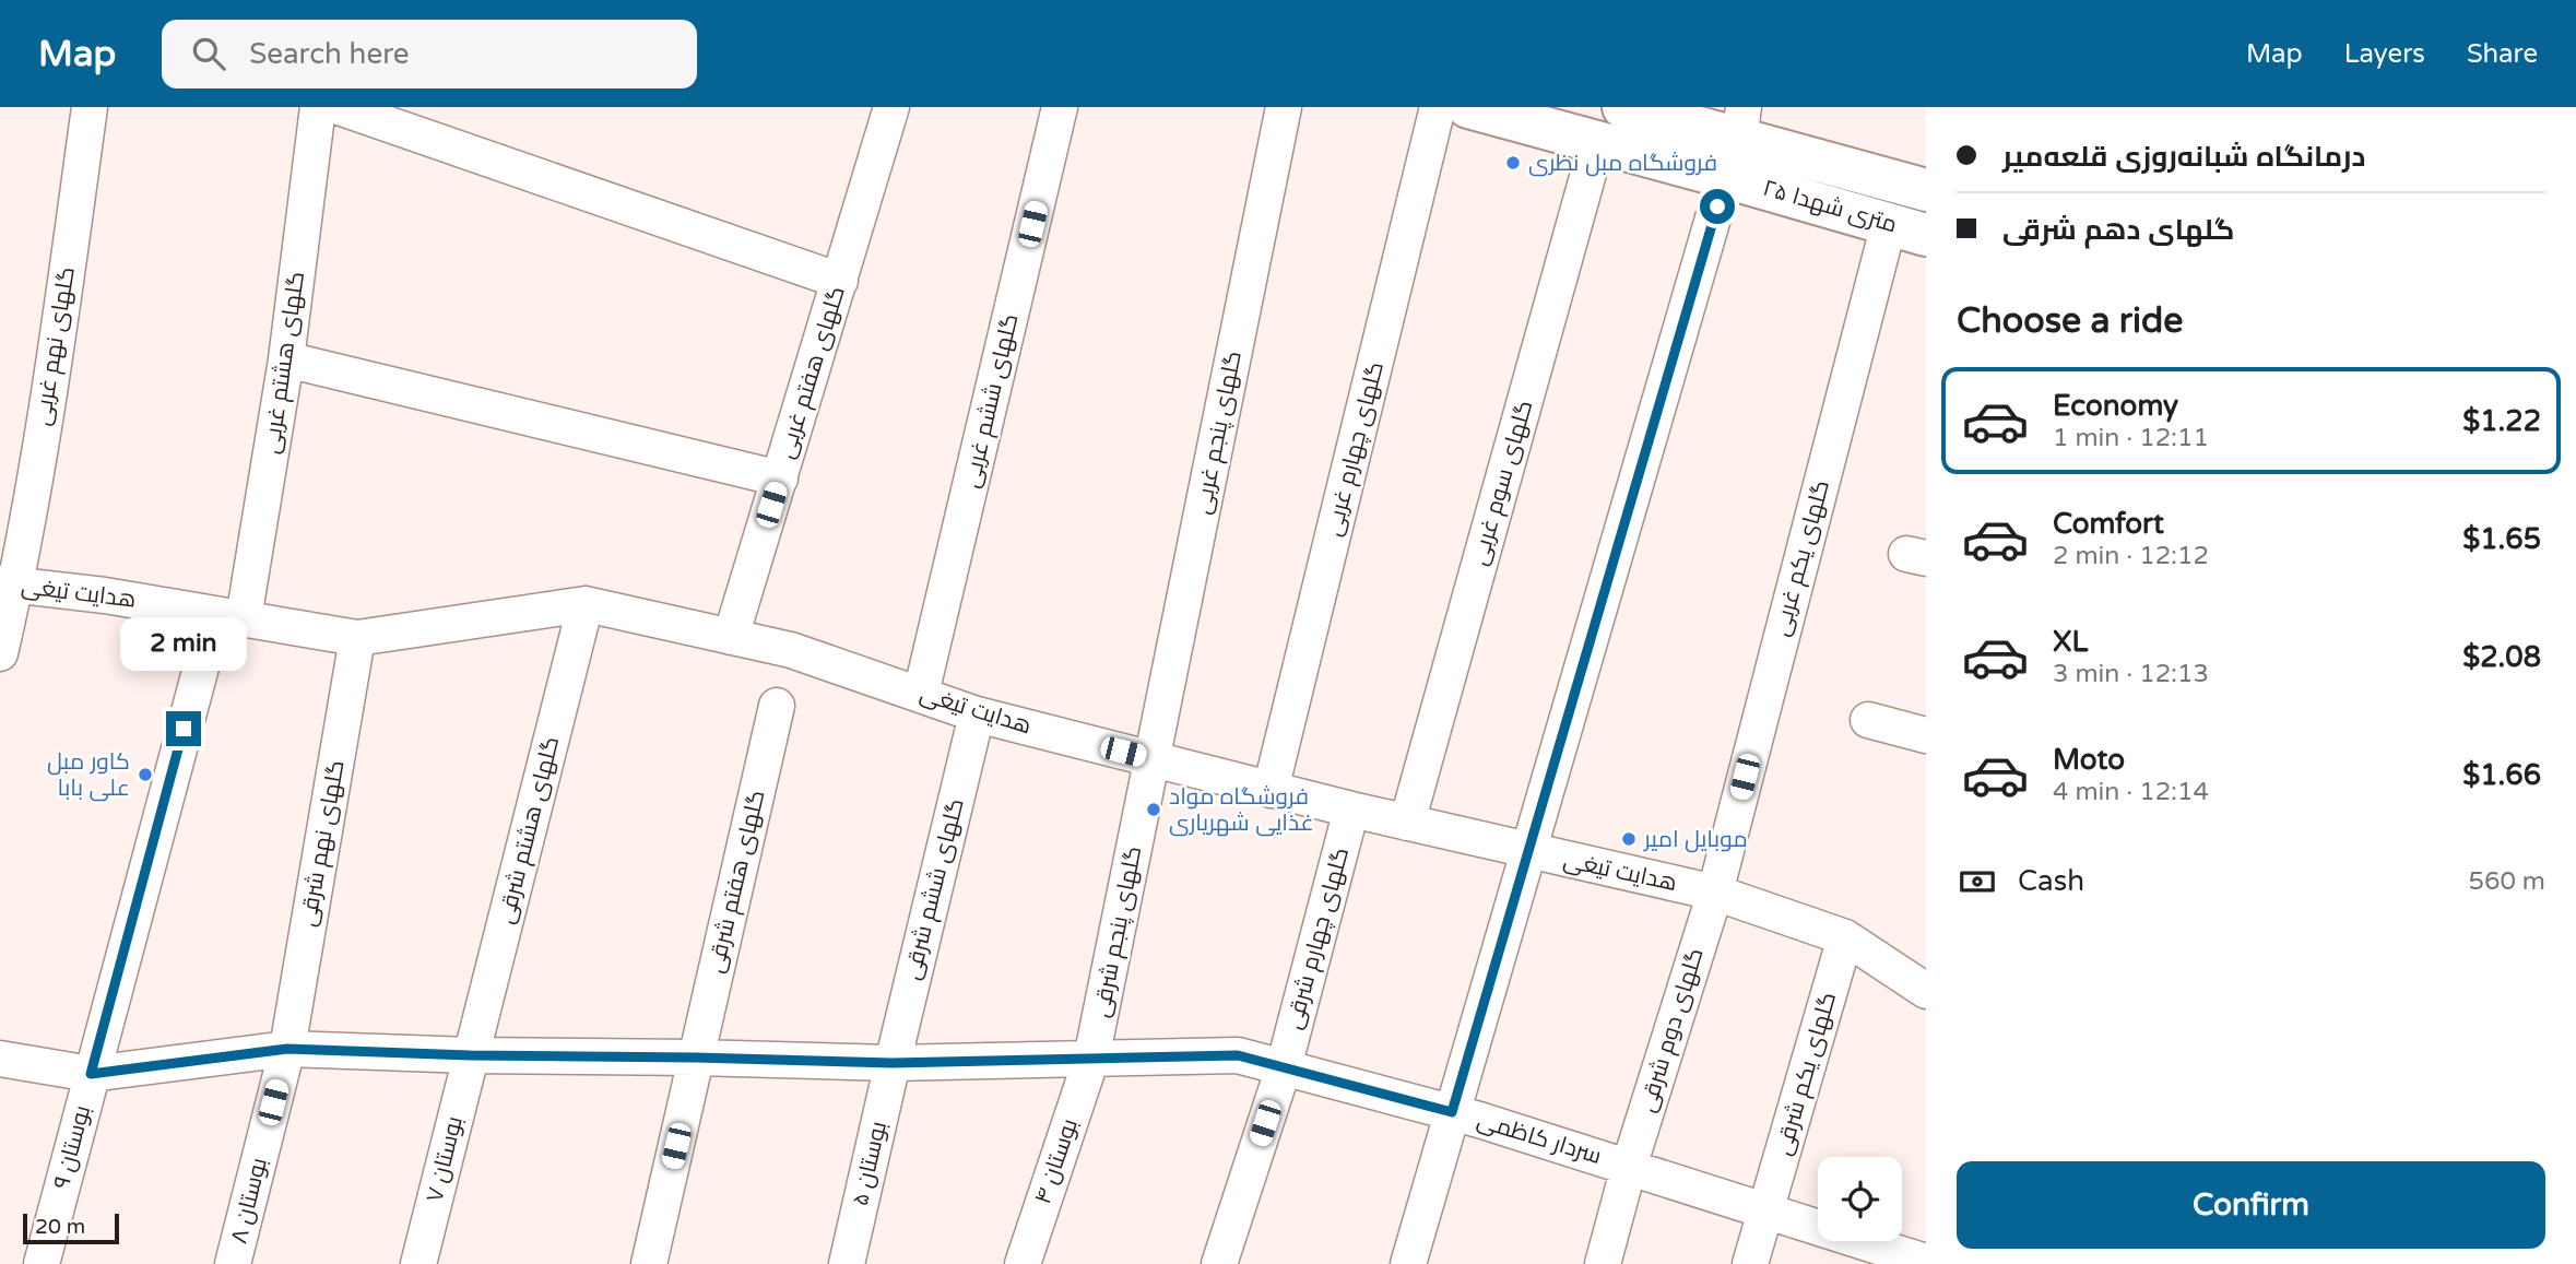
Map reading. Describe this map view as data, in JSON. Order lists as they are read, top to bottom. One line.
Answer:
{"streets":{"main road":["۲۵ متری شهدا"],"street":["گلهای نهم غربی","گلهای هشتم غربی","گلهای هفتم غربی","گلهای ششم غربی","گلهای پنجم غربی","گلهای چهارم غربی","گلهای سوم غربی","گلهای یکم غربی","هدایت تیغی","گلهای هشتم شرقی","گلهای نهم شرقی","گلهای هفتم شرقی","گلهای ششم شرقی","گلهای پنجم شرقی","گلهای چهارم شرقی","گلهای دوم شرقی","گلهای یکم شرقی","سردار کاظمی","بوستان ۹","بوستان ۷","بوستان ۴","بوستان ۵","بوستان ۸"]},"crossings":[["۲۵ متری شهدا","گلهای سوم غربی"],["۲۵ متری شهدا","گلهای یکم غربی"],["گلهای نهم غربی","هدایت تیغی"],["گلهای هشتم غربی","هدایت تیغی"],["گلهای هشتم غربی","سردار کاظمی"],["گلهای هشتم غربی","بوستان ۹"],["گلهای هفتم غربی","هدایت تیغی"],["گلهای ششم غربی","هدایت تیغی"],["گلهای پنجم غربی","هدایت تیغی"],["گلهای پنجم غربی","گلهای پنجم شرقی"],["گلهای چهارم غربی","هدایت تیغی"],["گلهای سوم غربی","هدایت تیغی"],["گلهای یکم غربی","هدایت تیغی"],["گلهای یکم غربی","گلهای دوم شرقی"],["هدایت تیغی","گلهای هشتم شرقی"],["هدایت تیغی","گلهای نهم شرقی"],["هدایت تیغی","گلهای ششم شرقی"],["هدایت تیغی","گلهای پنجم شرقی"],["هدایت تیغی","گلهای چهارم شرقی"],["هدایت تیغی","گلهای دوم شرقی"],["هدایت تیغی","گلهای یکم شرقی"],["گلهای هشتم شرقی","سردار کاظمی"],["گلهای هشتم شرقی","بوستان ۷"],["گلهای نهم شرقی","سردار کاظمی"],["گلهای نهم شرقی","بوستان ۸"],["گلهای هفتم شرقی","سردار کاظمی"],["گلهای ششم شرقی","سردار کاظمی"],["گلهای ششم شرقی","بوستان ۵"],["گلهای پنجم شرقی","سردار کاظمی"],["گلهای پنجم شرقی","بوستان ۴"],["گلهای چهارم شرقی","سردار کاظمی"],["گلهای دوم شرقی","سردار کاظمی"],["گلهای یکم شرقی","سردار کاظمی"],["سردار کاظمی","بوستان ۹"],["سردار کاظمی","بوستان ۷"],["سردار کاظمی","بوستان ۴"],["سردار کاظمی","بوستان ۵"],["سردار کاظمی","بوستان ۸"]],"places":["فروشگاه مبل نظری","کاور مبل علی بابا","فروشگاه مواد غذایی شهریاری","موبایل امیر"],"scale_bar":"20 m","page":{"header":"Map","search":"Search here","nav":["Map","Layers","Share"],"banner":["درمانگاه شبانه‌روزی قلعه‌میر","گلهای دهم شرقی"],"heading":"Choose a ride","list":[{"name":"Economy","note":"1 min · 12:11","value":"$1.22"},{"name":"Comfort","note":"2 min · 12:12","value":"$1.65"},{"name":"XL","note":"3 min · 12:13","value":"$2.08"},{"name":"Moto","note":"4 min · 12:14","value":"$1.66"}],"bubble":"2 min","pay":["Cash","560 m"],"buttons":"Confirm","scale":"20 m"}}
